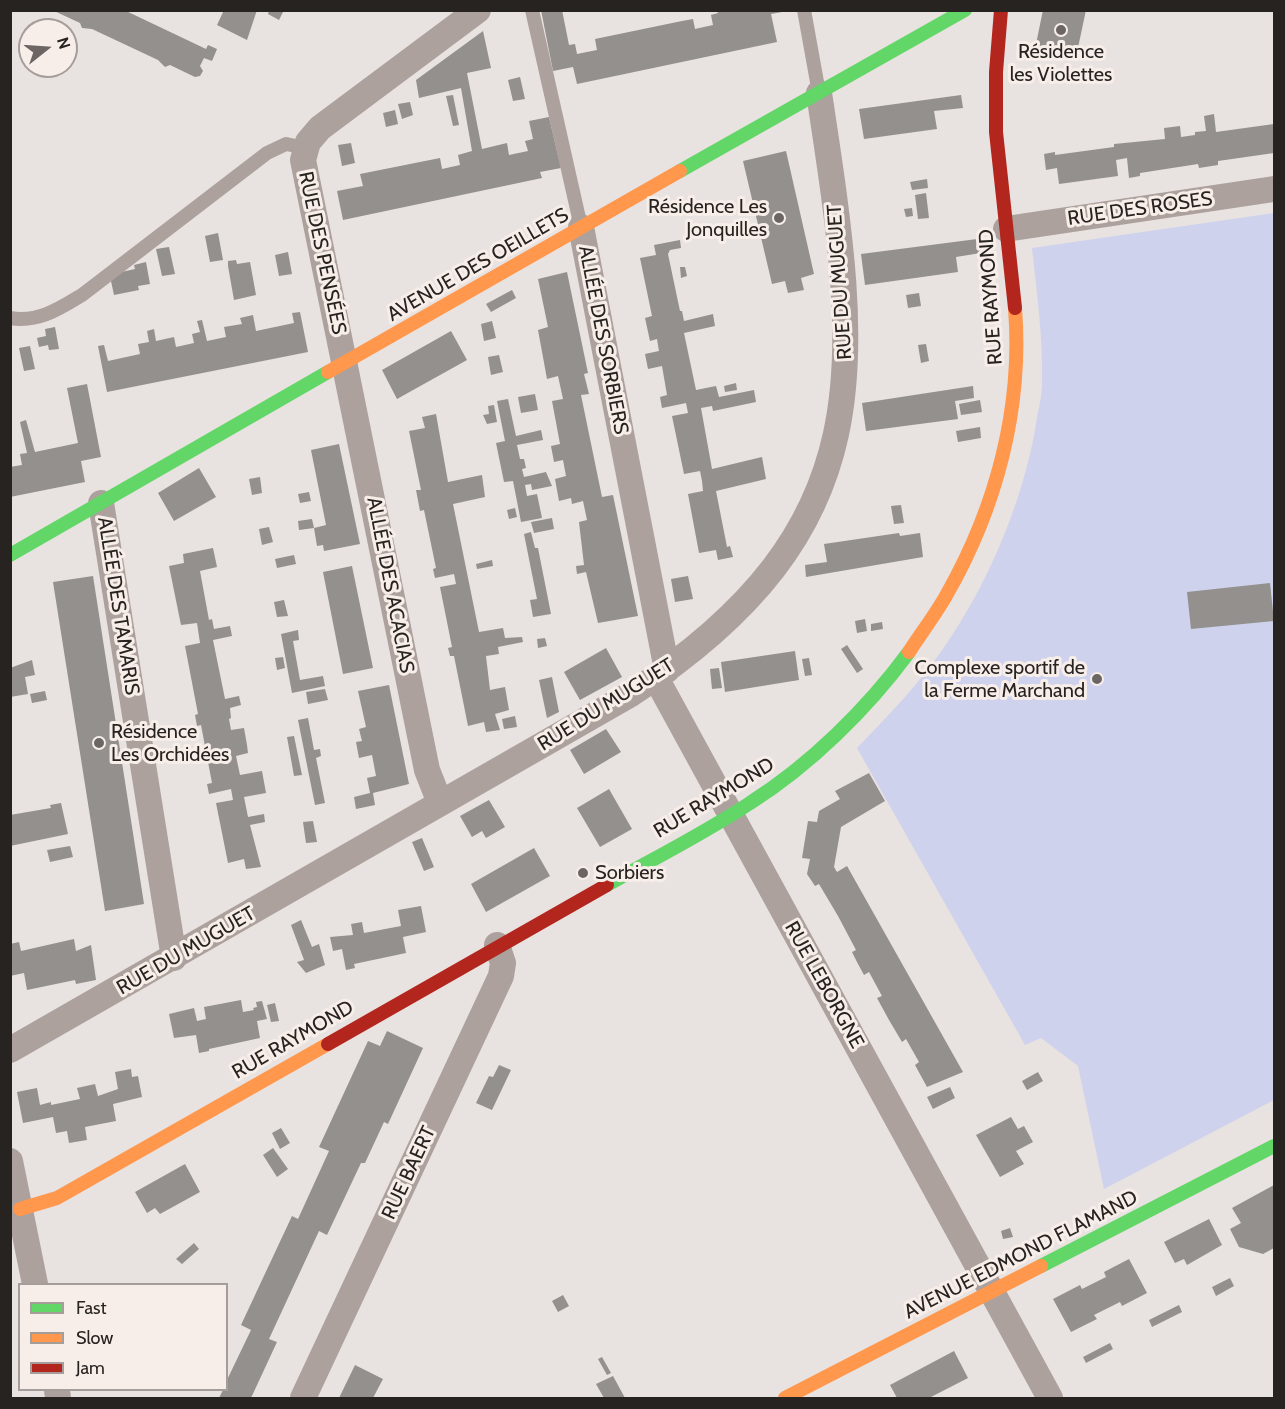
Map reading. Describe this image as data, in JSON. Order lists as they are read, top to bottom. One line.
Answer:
{"streets":{"street":["RUE DES ROSES","RUE DES PENSÉES","AVENUE DES OEILLETS","RUE DU MUGUET","RUE RAYMOND","ALLÉE DES SORBIERS","ALLÉE DES ACACIAS","ALLÉE DES TAMARIS","RUE LEBORGNE","RUE BAERT","AVENUE EDMOND FLAMAND"]},"crossings":[["RUE DES ROSES","RUE RAYMOND"],["RUE DES PENSÉES","AVENUE DES OEILLETS"],["RUE DES PENSÉES","ALLÉE DES ACACIAS"],["AVENUE DES OEILLETS","RUE DU MUGUET"],["AVENUE DES OEILLETS","ALLÉE DES SORBIERS"],["AVENUE DES OEILLETS","ALLÉE DES ACACIAS"],["AVENUE DES OEILLETS","ALLÉE DES TAMARIS"],["RUE DU MUGUET","ALLÉE DES SORBIERS"],["RUE DU MUGUET","ALLÉE DES ACACIAS"],["RUE DU MUGUET","ALLÉE DES TAMARIS"],["RUE DU MUGUET","RUE LEBORGNE"],["RUE RAYMOND","RUE LEBORGNE"],["RUE RAYMOND","RUE BAERT"],["ALLÉE DES SORBIERS","RUE LEBORGNE"],["RUE LEBORGNE","AVENUE EDMOND FLAMAND"]],"places":["Résidence les Violettes","Résidence Les Jonquilles","Complexe sportif de la Ferme Marchand","Résidence Les Orchidées","Sorbiers"],"legend":["Fast","Slow","Jam"],"north":"right"}
